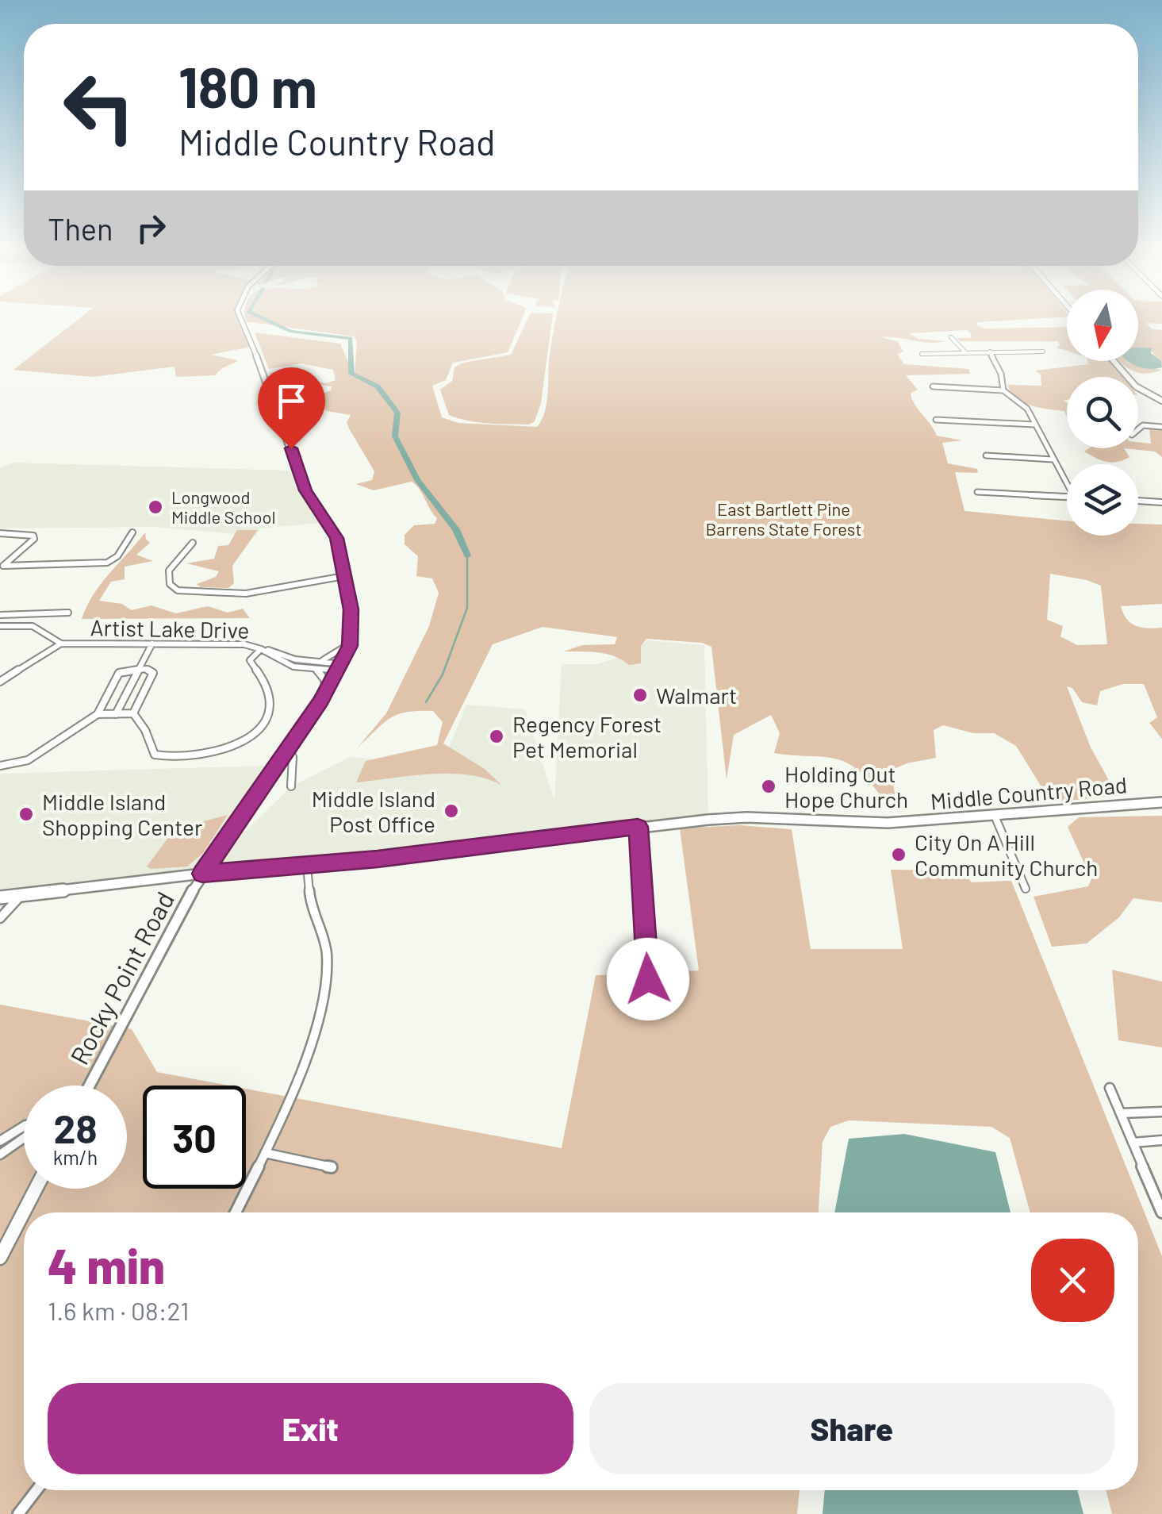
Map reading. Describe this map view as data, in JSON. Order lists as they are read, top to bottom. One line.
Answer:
{"streets":{"main road":["Middle Country Road","Rocky Point Road"],"street":["Artist Lake Drive"]},"crossings":[["Artist Lake Drive","Rocky Point Road"],["Middle Country Road","Rocky Point Road"]],"parks":["East Bartlett Pine Barrens State Forest"],"places":["Longwood Middle School","Walmart","Regency Forest Pet Memorial","Holding Out Hope Church","Middle Island Post Office","Middle Island Shopping Center","City On A Hill Community Church"],"north":"bottom","page":{"turn":["180 m","Middle Country Road"],"then":"Then","speed":"28 km/h","limit":"30","heading":["4 min","1.6 km · 08:21"],"buttons":["Exit","Share"]}}
